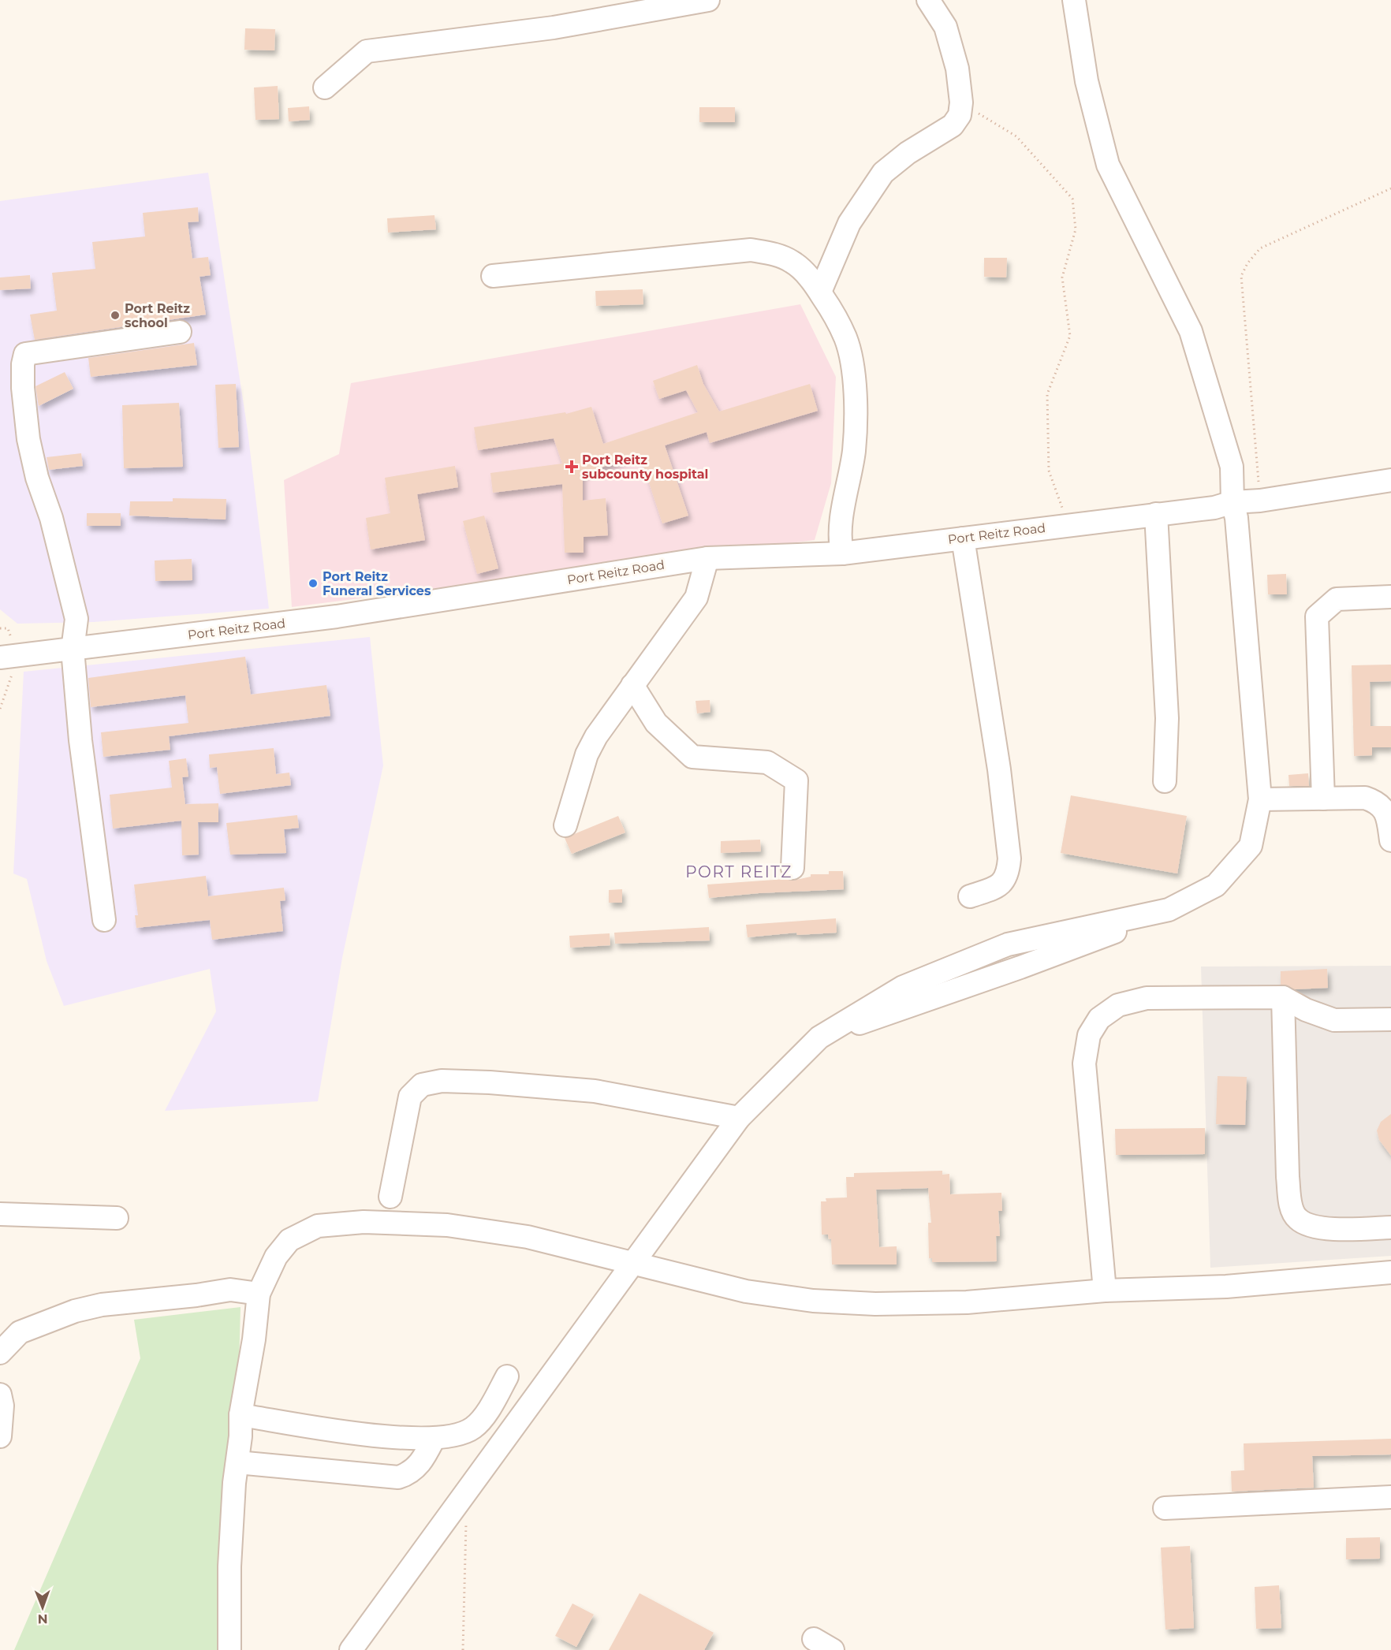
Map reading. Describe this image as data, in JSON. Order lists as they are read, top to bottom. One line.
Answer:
{"streets":{"street":["Port Reitz Road"]},"districts":["PORT REITZ"],"places":{"other":["Port Reitz school","Port Reitz Funeral Services"],"health":["Port Reitz subcounty hospital"]},"north":"bottom"}
